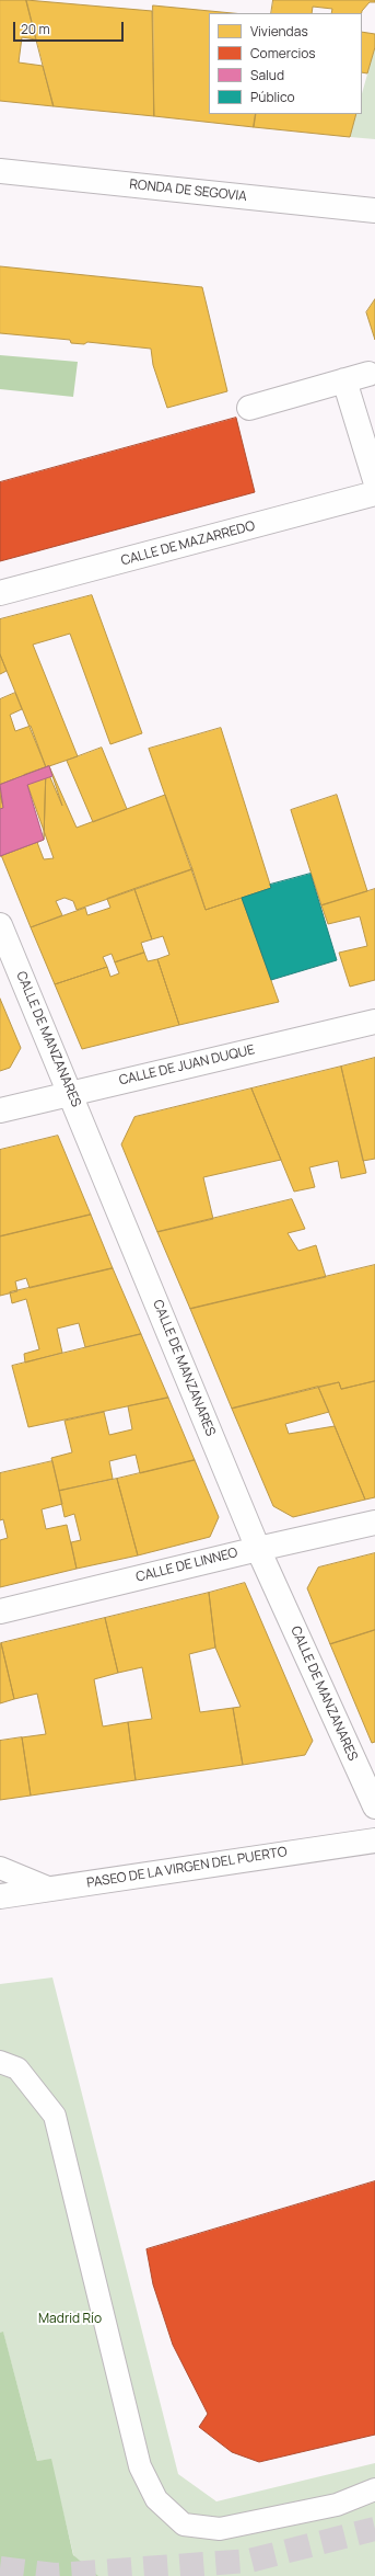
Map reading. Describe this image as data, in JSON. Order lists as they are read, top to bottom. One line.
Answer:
{"streets":{"street":["RONDA DE SEGOVIA","CALLE DE MAZARREDO","CALLE DE MANZANARES","CALLE DE JUAN DUQUE","CALLE DE LINNEO","PASEO DE LA VIRGEN DEL PUERTO"]},"crossings":[["CALLE DE MANZANARES","CALLE DE JUAN DUQUE"],["CALLE DE MANZANARES","CALLE DE LINNEO"]],"parks":["Madrid Río"],"legend":["Viviendas","Comercios","Salud","Público"],"scale_bar":"20 m"}
